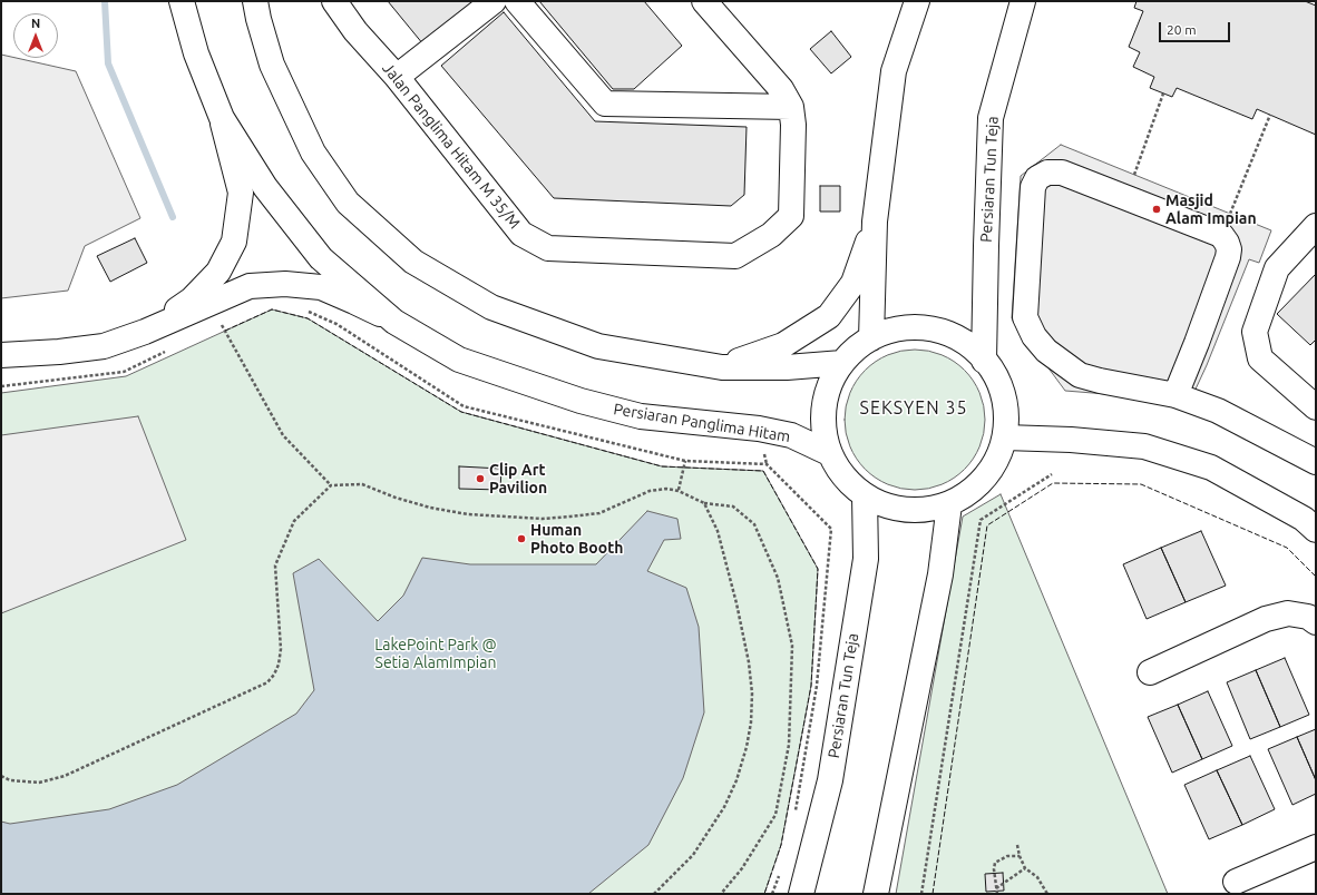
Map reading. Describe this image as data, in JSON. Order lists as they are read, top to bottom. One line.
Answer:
{"streets":{"main road":["Jalan Panglima Hitam M 35/M","Persiaran Tun Teja","Persiaran Panglima Hitam"]},"districts":["SEKSYEN 35"],"parks":["LakePoint Park @ Setia AlamImpian"],"places":["Masjid Alam Impian","Clip Art Pavilion","Human Photo Booth"],"scale_bar":"20 m","north":"top"}
